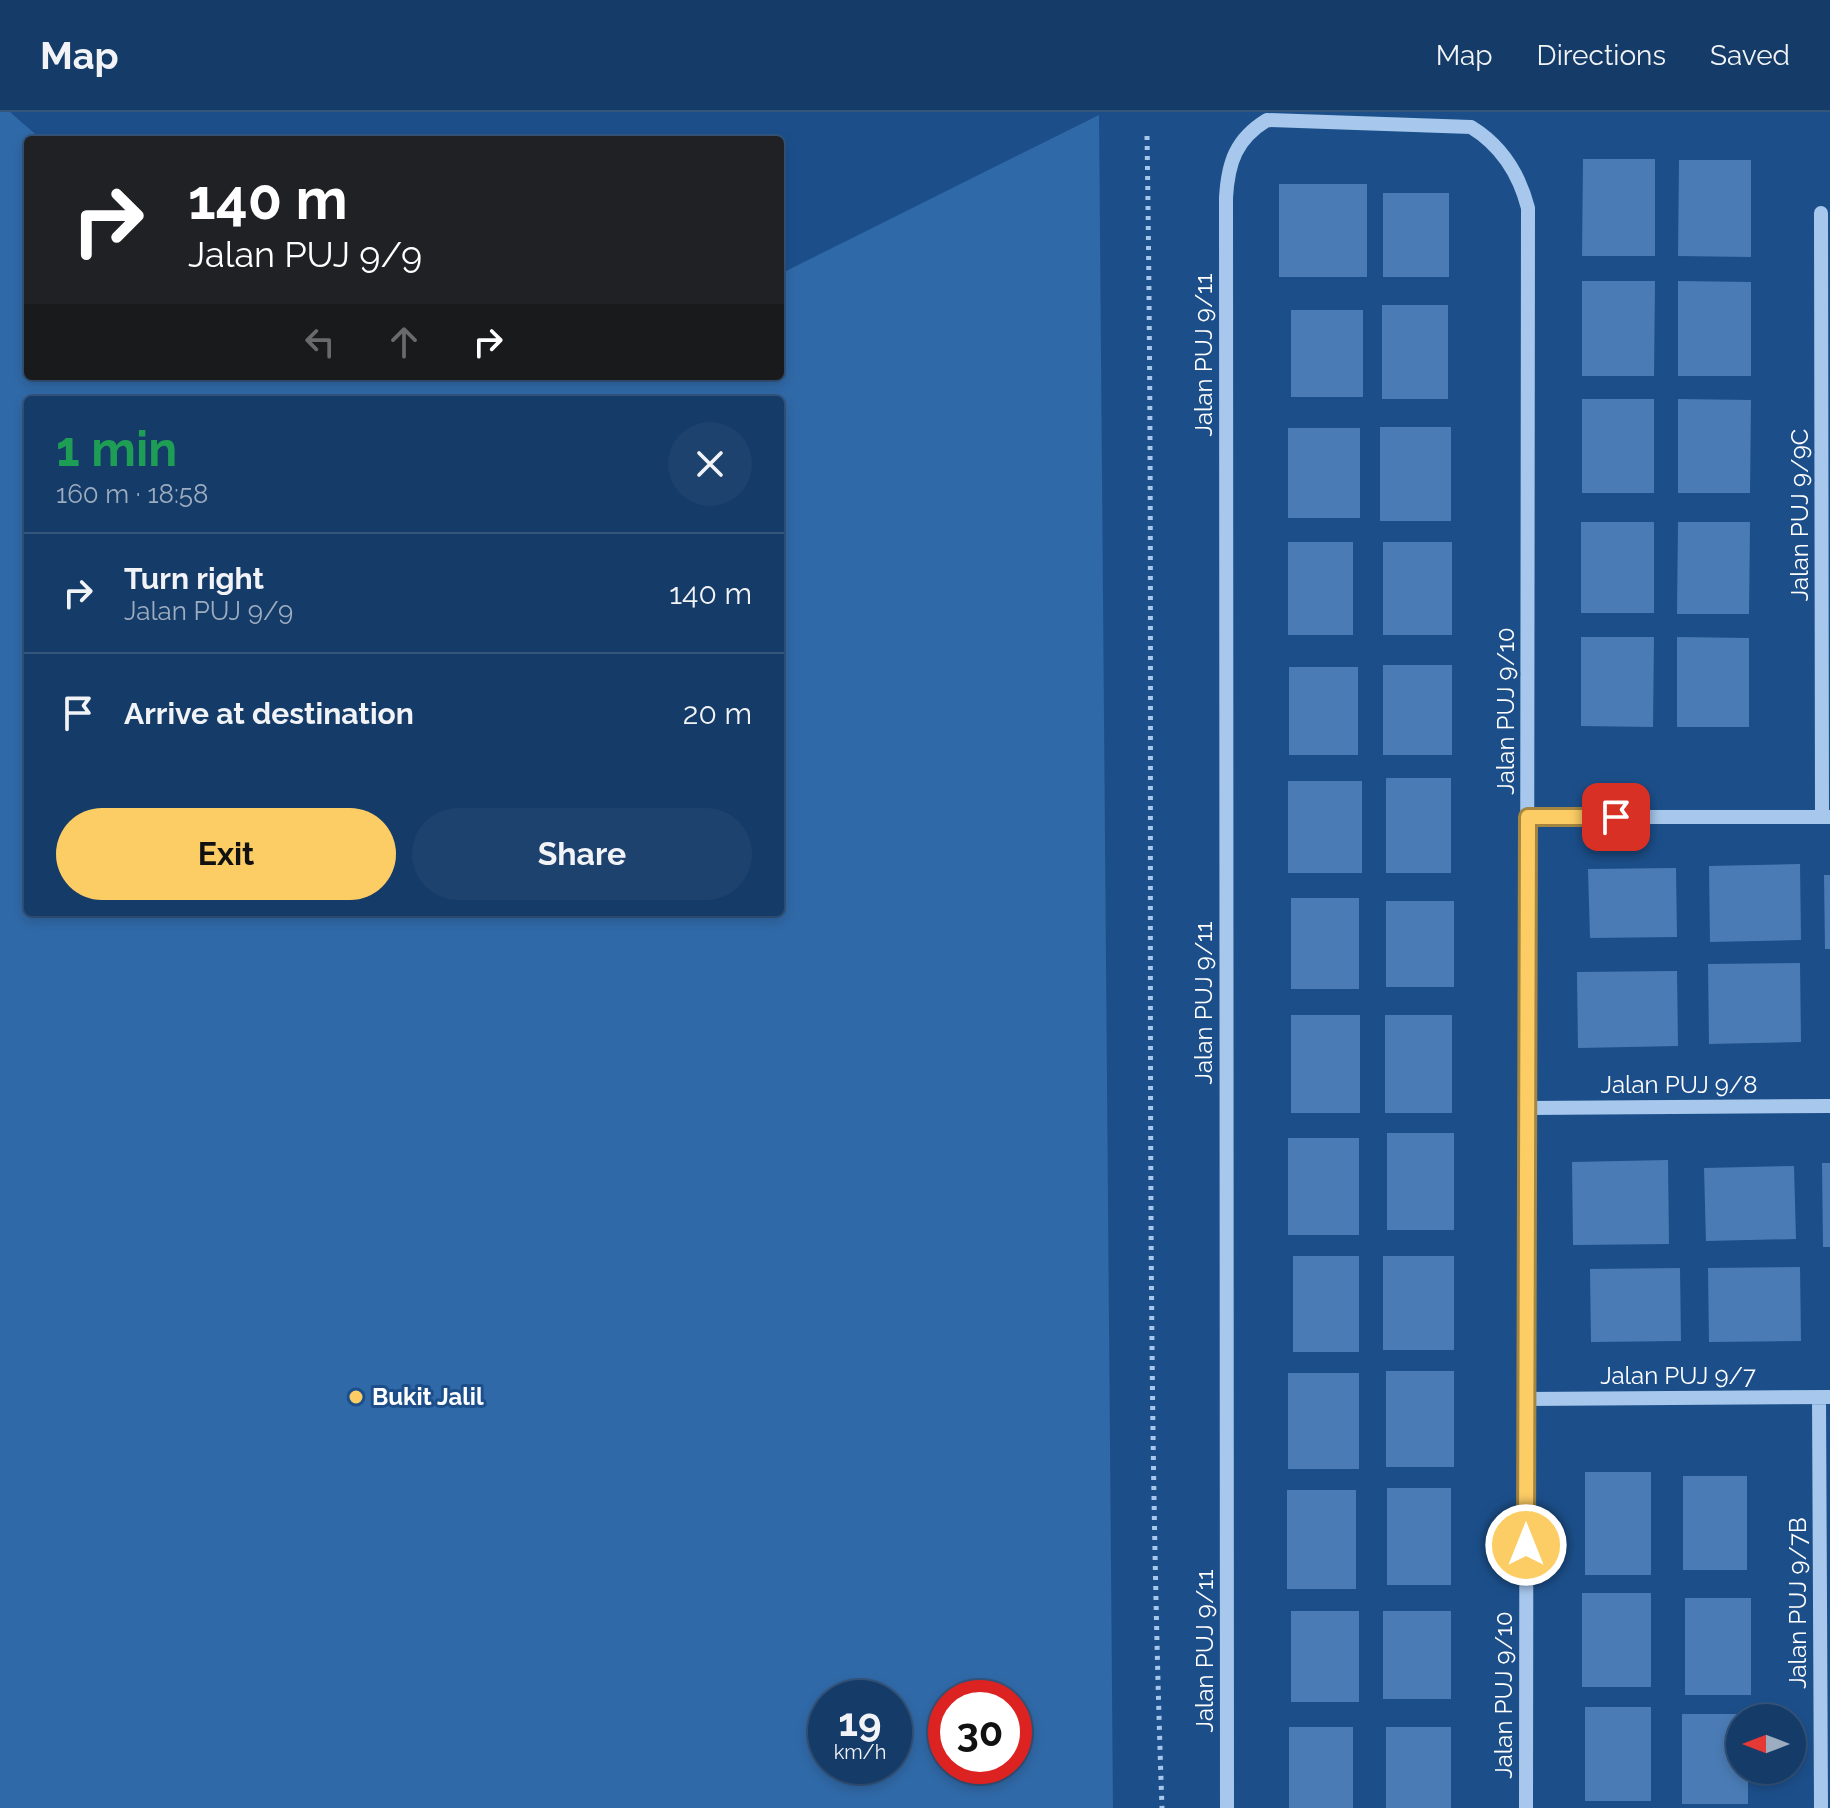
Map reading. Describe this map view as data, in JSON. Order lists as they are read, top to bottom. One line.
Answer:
{"streets":{"street":["Jalan PUJ 9/11","Jalan PUJ 9/9C","Jalan PUJ 9/10","Jalan PUJ 9/8","Jalan PUJ 9/7","Jalan PUJ 9/7B"]},"crossings":[["Jalan PUJ 9/11","Jalan PUJ 9/10"],["Jalan PUJ 9/10","Jalan PUJ 9/8"],["Jalan PUJ 9/10","Jalan PUJ 9/7"],["Jalan PUJ 9/7","Jalan PUJ 9/7B"]],"places":["Bukit Jalil"],"north":"left","page":{"header":"Map","nav":["Map","Directions","Saved"],"turn":["140 m","Jalan PUJ 9/9"],"heading":["1 min","160 m · 18:58"],"list":[{"name":"Turn right","note":"Jalan PUJ 9/9","value":"140 m"},{"name":"Arrive at destination","value":"20 m"}],"buttons":["Exit","Share"],"speed":"19 km/h","limit":"30"}}
